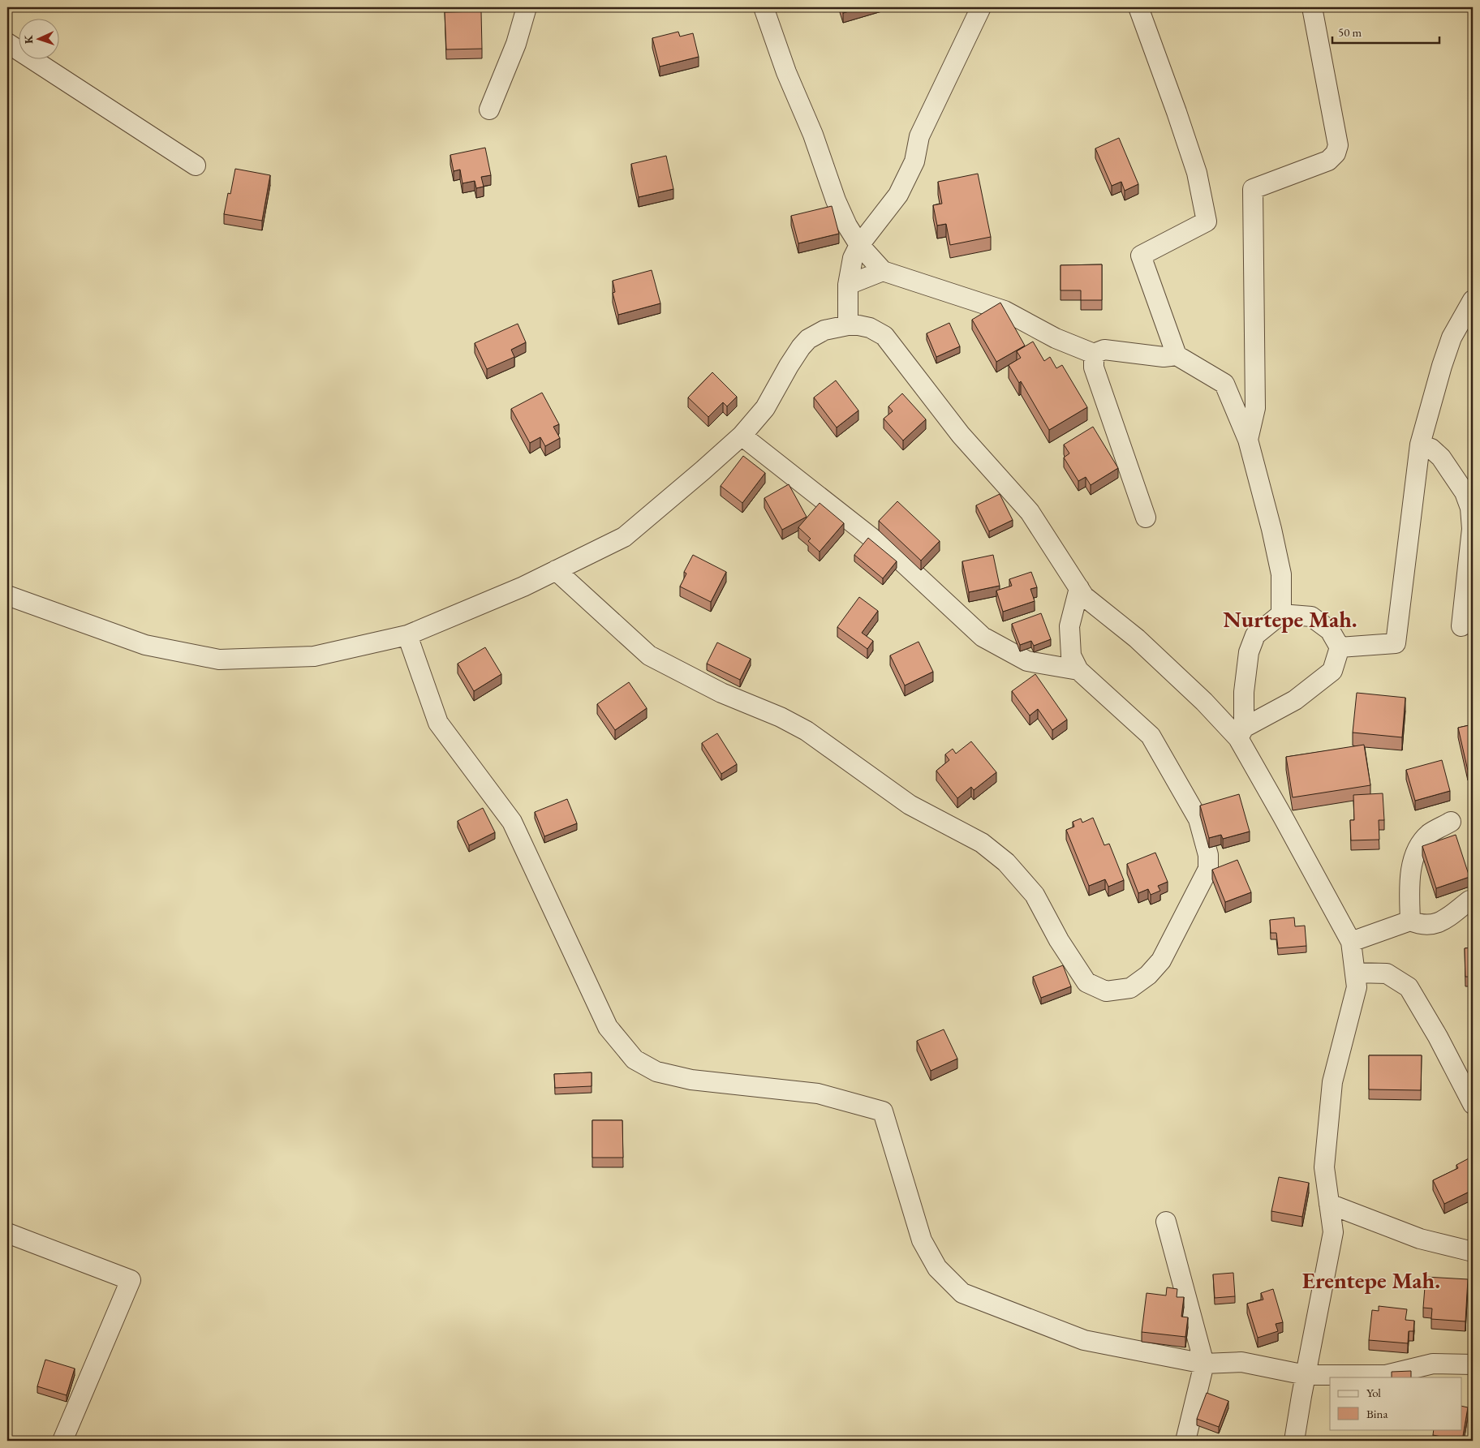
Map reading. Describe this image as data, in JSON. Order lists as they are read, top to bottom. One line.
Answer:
{"districts":["Nurtepe Mah.","Erentepe Mah."],"legend":["Yol","Bina"],"scale_bar":"50 m","north":"left"}
